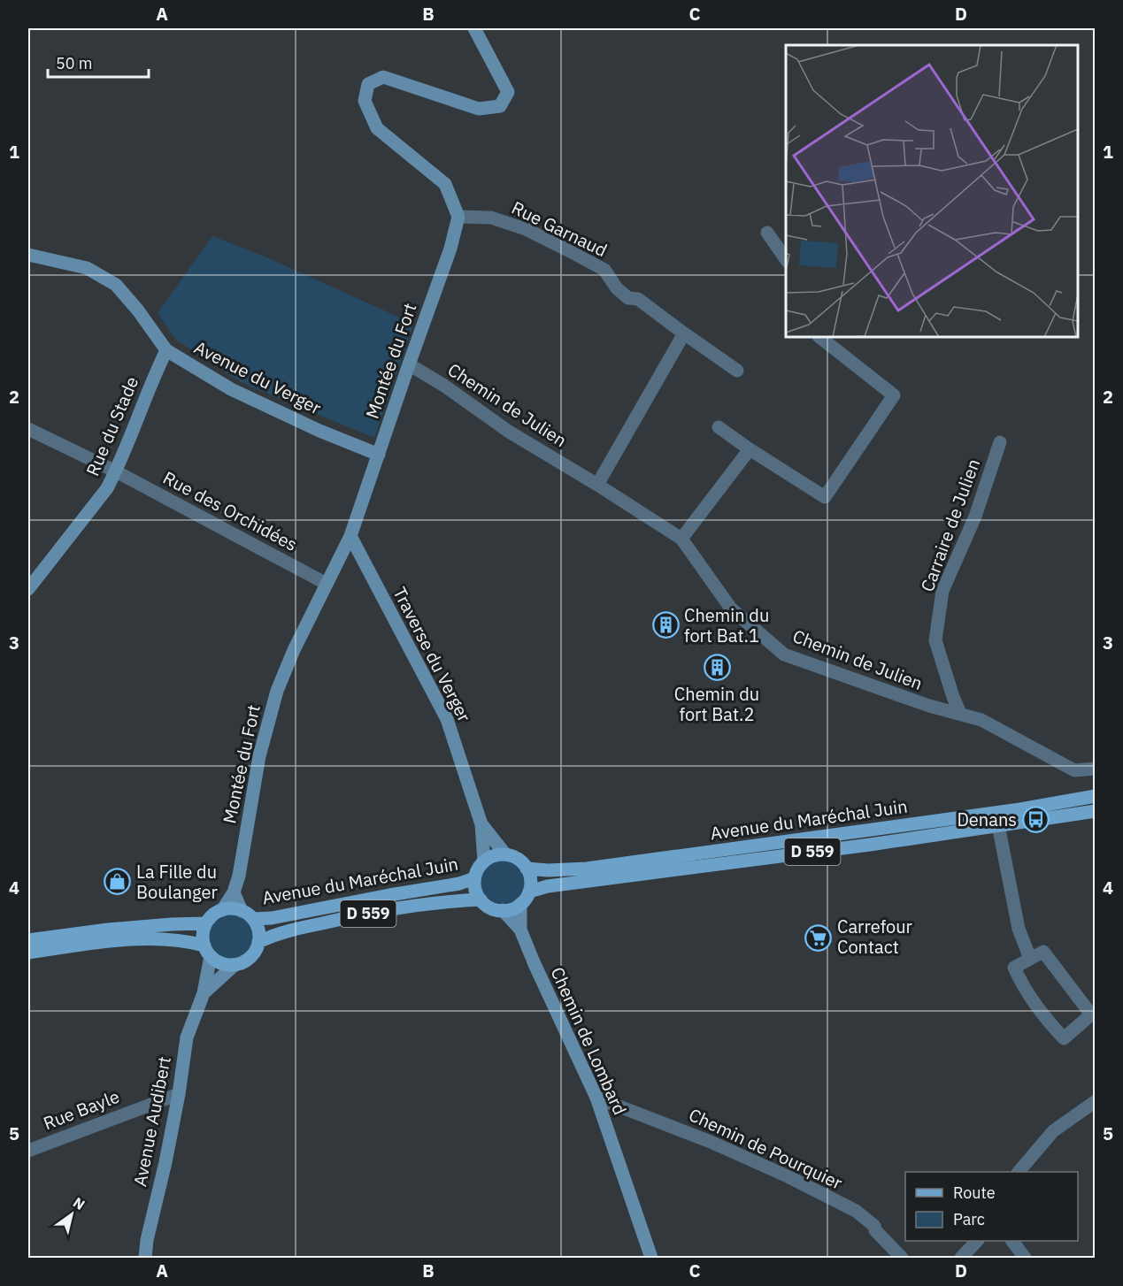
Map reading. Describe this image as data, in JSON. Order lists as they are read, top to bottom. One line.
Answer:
{"streets":{"main road":["Avenue du Maréchal Juin","D 559"],"street":["Rue Garnaud","Montée du Fort","Avenue du Verger","Chemin de Julien","Rue du Stade","Rue des Orchidées","Carraire de Julien","Traverse du Verger","Chemin de Lombard","Rue Bayle","Avenue Audibert","Chemin de Pourquier"]},"crossings":[["Rue Garnaud","Montée du Fort"],["Montée du Fort","Avenue du Verger"],["Montée du Fort","Chemin de Julien"],["Montée du Fort","Rue des Orchidées"],["Montée du Fort","Traverse du Verger"],["Montée du Fort","Avenue du Maréchal Juin"],["Montée du Fort","Avenue Audibert"],["Avenue du Verger","Rue du Stade"],["Chemin de Julien","Carraire de Julien"],["Rue du Stade","Rue des Orchidées"],["Traverse du Verger","Avenue du Maréchal Juin"],["Traverse du Verger","Chemin de Lombard"],["Avenue du Maréchal Juin","Chemin de Lombard"],["Avenue du Maréchal Juin","Avenue Audibert"],["Chemin de Lombard","Chemin de Pourquier"],["Rue Bayle","Avenue Audibert"]],"places":{"building":["Chemin du fort Bat.1","Chemin du fort Bat.2"],"bus stop":["Denans"],"shop":["La Fille du Boulanger"],"supermarket":["Carrefour Contact"]},"legend":["Route","Parc"],"scale_bar":"50 m","north":"top right","grid":{"columns":["A","B","C","D"],"rows":["1","2","3","4","5"]}}
